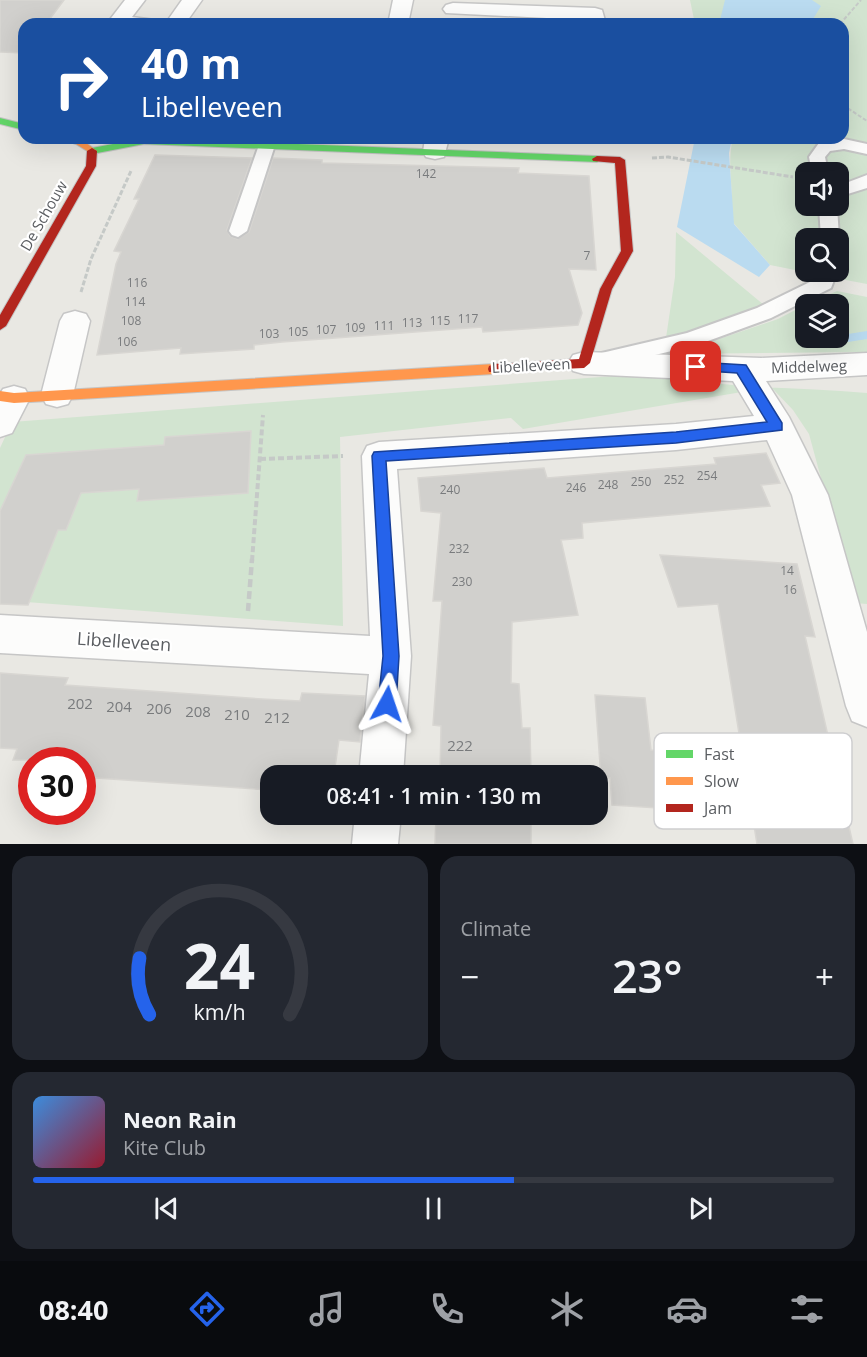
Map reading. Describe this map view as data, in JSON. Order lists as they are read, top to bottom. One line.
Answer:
{"streets":{"street":["De Schouw","Libelleveen","Middelweg"]},"crossings":[["De Schouw","Libelleveen"],["Libelleveen","Middelweg"]],"house_numbers":["142","7","116","114","117","108","115","113","111","109","107","105","103","106","254","252","250","248","246","240","232","14","230","16","202","204","206","208","210","212","222"],"legend":["Fast","Slow","Jam"],"page":{"turn":["40 m","Libelleveen"],"limit":"30","trip":"08:41 · 1 min · 130 m","tile":"Climate","heat":["−","23°","+"],"song":["Neon Rain","Kite Club"],"tabs":"08:40","gauge":["24","km/h"]}}
